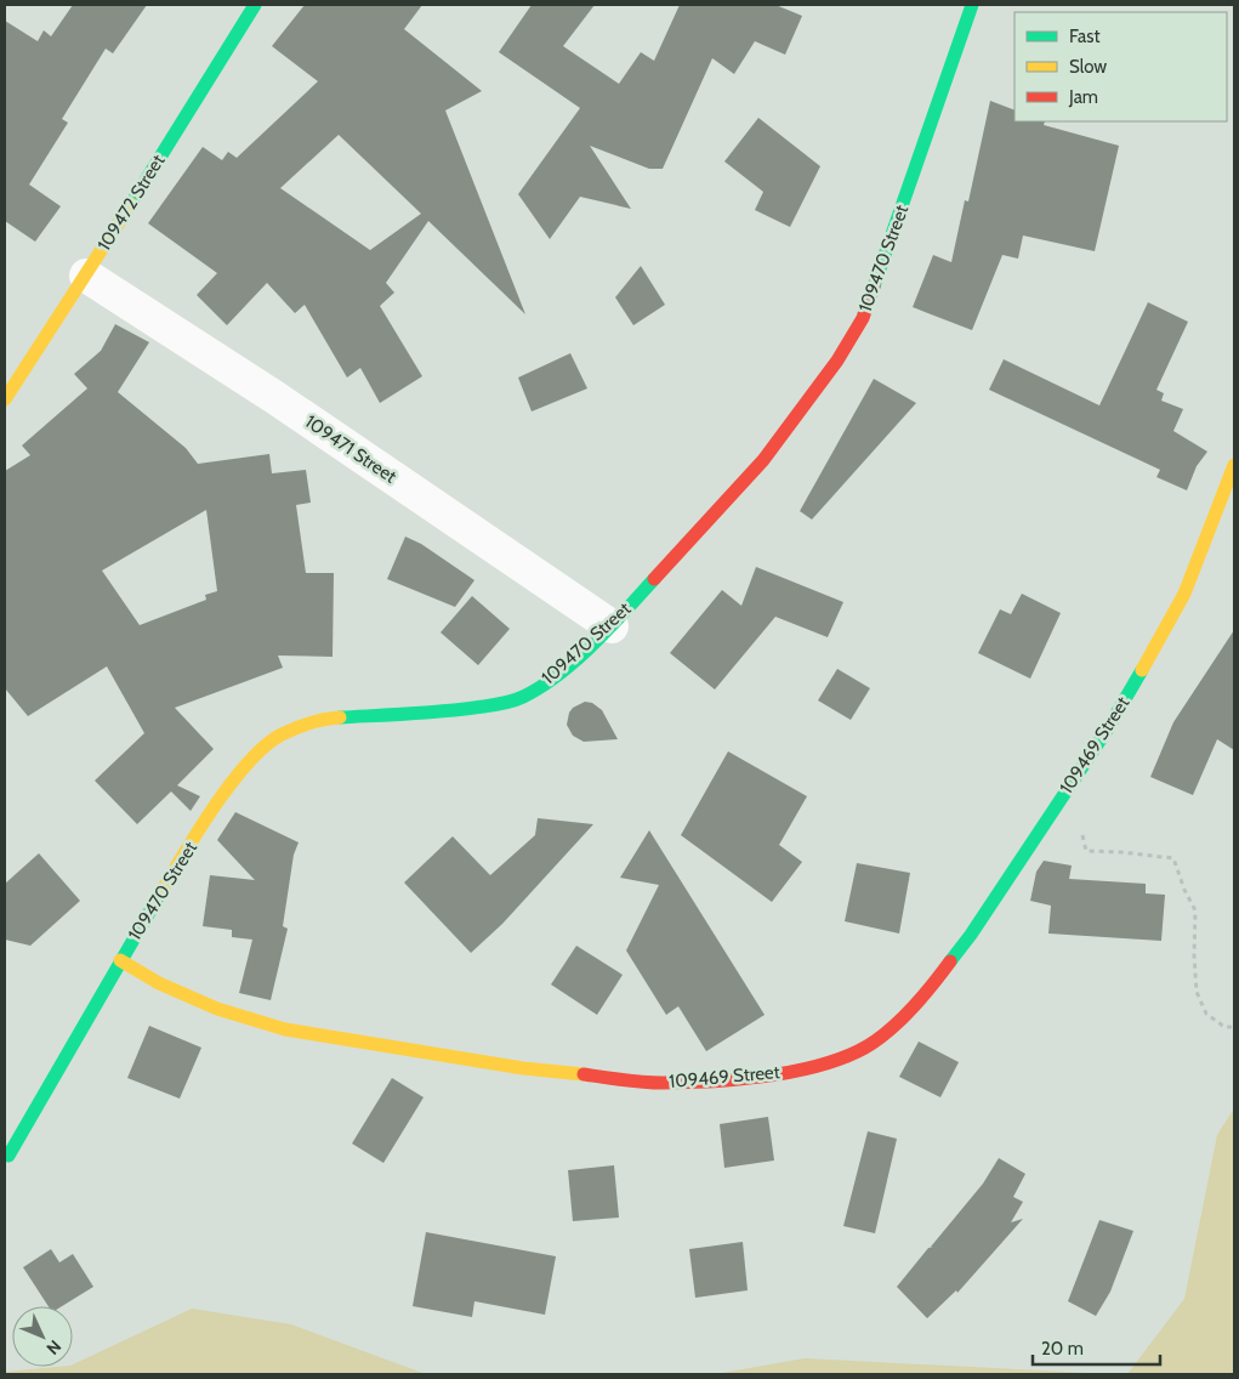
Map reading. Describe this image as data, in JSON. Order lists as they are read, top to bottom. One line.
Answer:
{"streets":{"street":["109472 Street","109470 Street","109471 Street","109469 Street"]},"crossings":[["109472 Street","109471 Street"],["109470 Street","109471 Street"],["109470 Street","109469 Street"]],"legend":["Fast","Slow","Jam"],"scale_bar":"20 m","north":"bottom right"}
